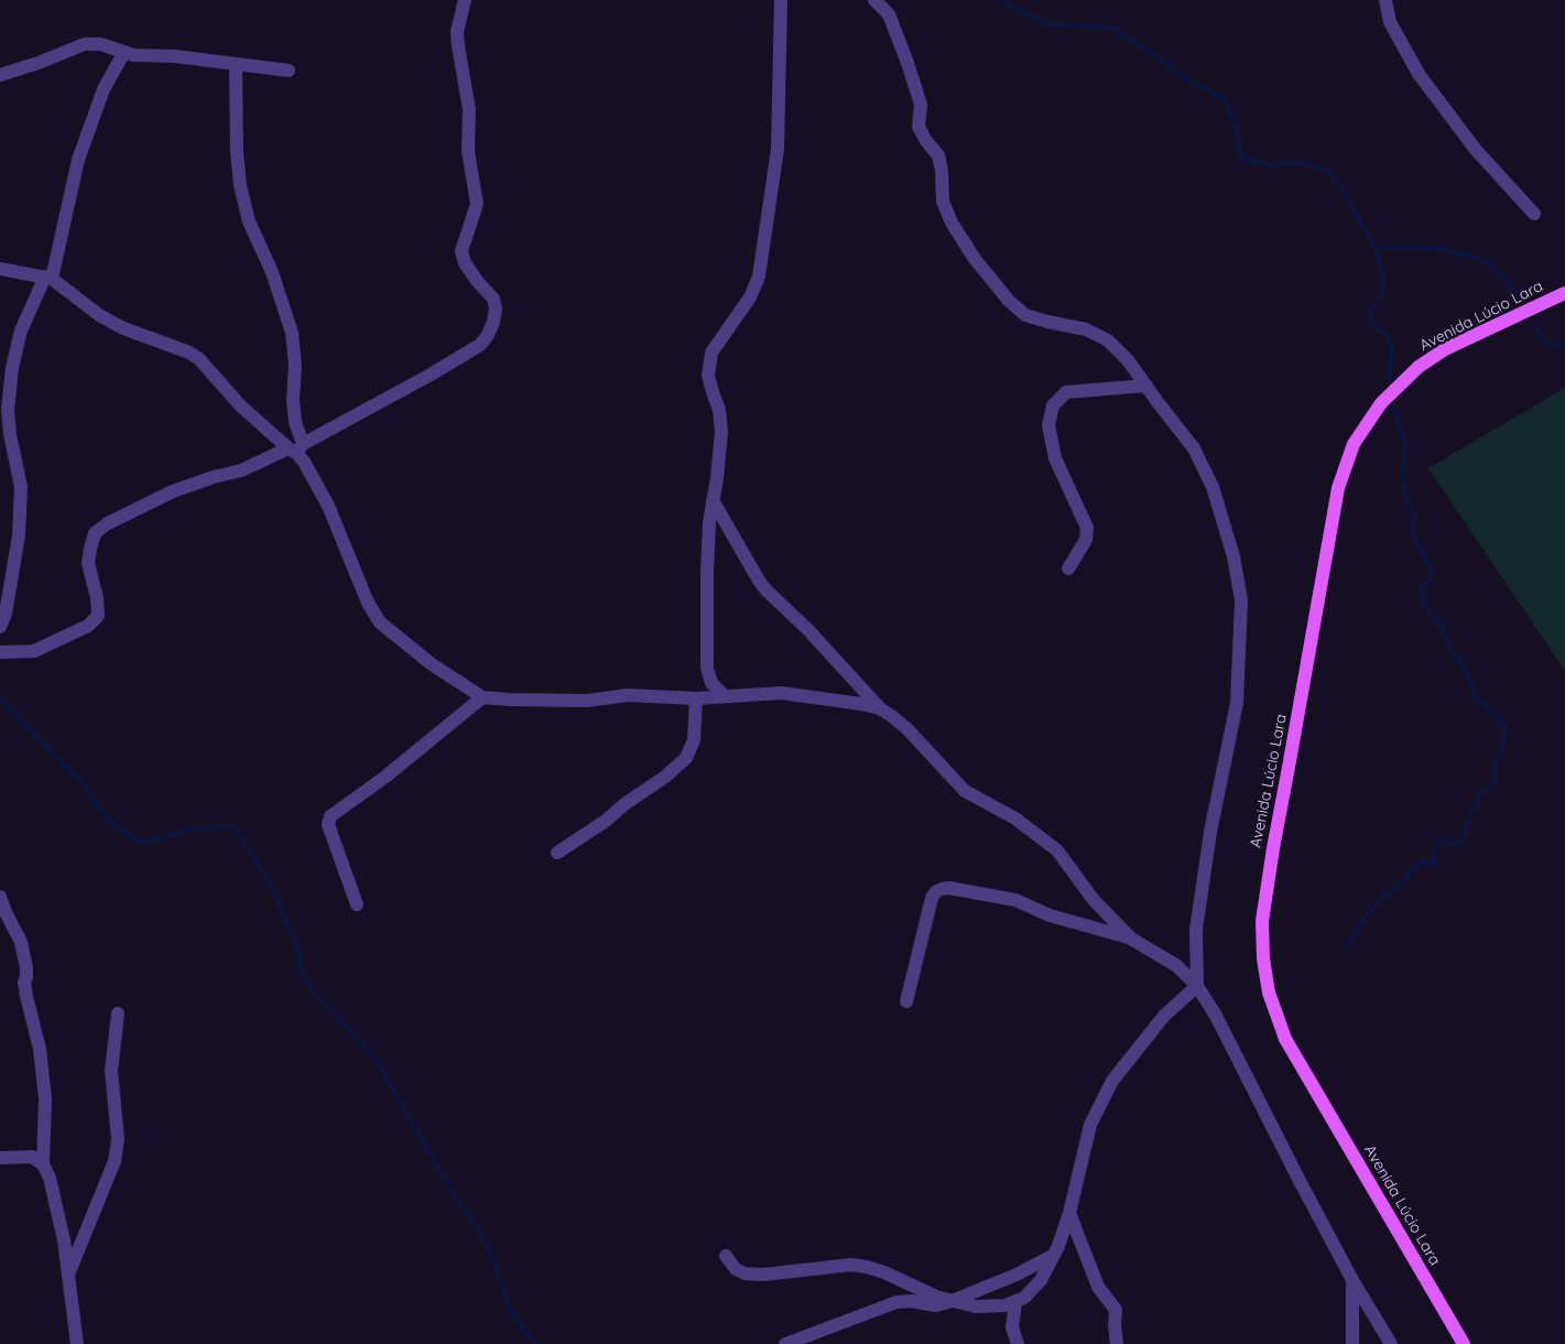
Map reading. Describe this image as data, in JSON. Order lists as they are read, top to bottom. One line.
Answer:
{"streets":{"main road":["Avenida Lúcio Lara"]}}
